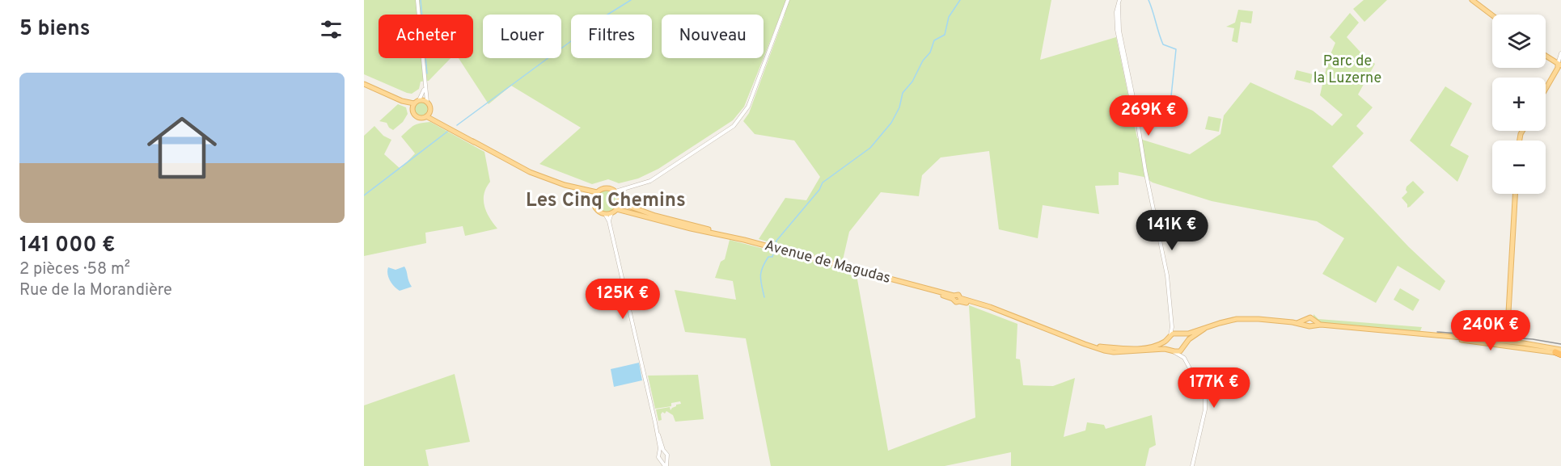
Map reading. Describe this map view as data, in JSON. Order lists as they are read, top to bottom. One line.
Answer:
{"streets":{"main road":["Avenue de Magudas"]},"districts":["Les Cinq Chemins"],"parks":["Parc de la Luzerne"],"page":{"heading":"5 biens","map_buttons":["+","−"],"chip":["Acheter","Louer","Filtres","Nouveau"],"list":[{"name":"141 000 €","note":"2 pièces · 58 m² · Rue de la Morandière"}],"price":["269K €","141K €","125K €","240K €","177K €"]}}
